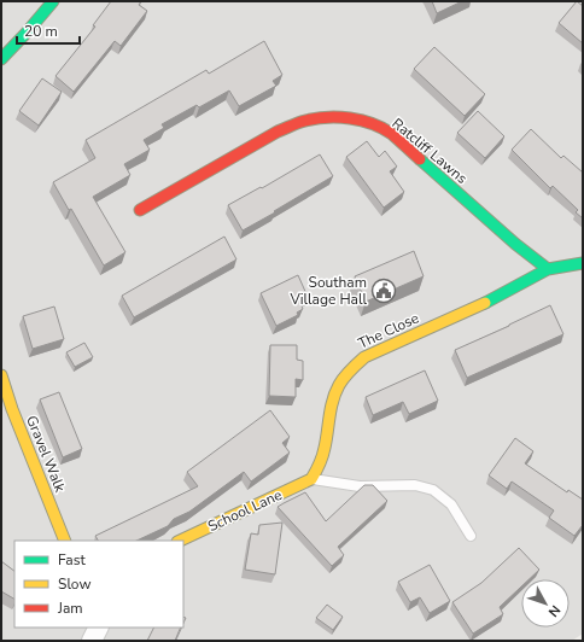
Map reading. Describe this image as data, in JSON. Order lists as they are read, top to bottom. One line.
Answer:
{"streets":{"street":["Ratcliff Lawns","The Close","Gravel Walk","School Lane"]},"crossings":[["Ratcliff Lawns","The Close"],["The Close","School Lane"]],"places":{"public building":["Southam Village Hall"]},"legend":["Fast","Slow","Jam"],"scale_bar":"20 m","north":"bottom right"}
